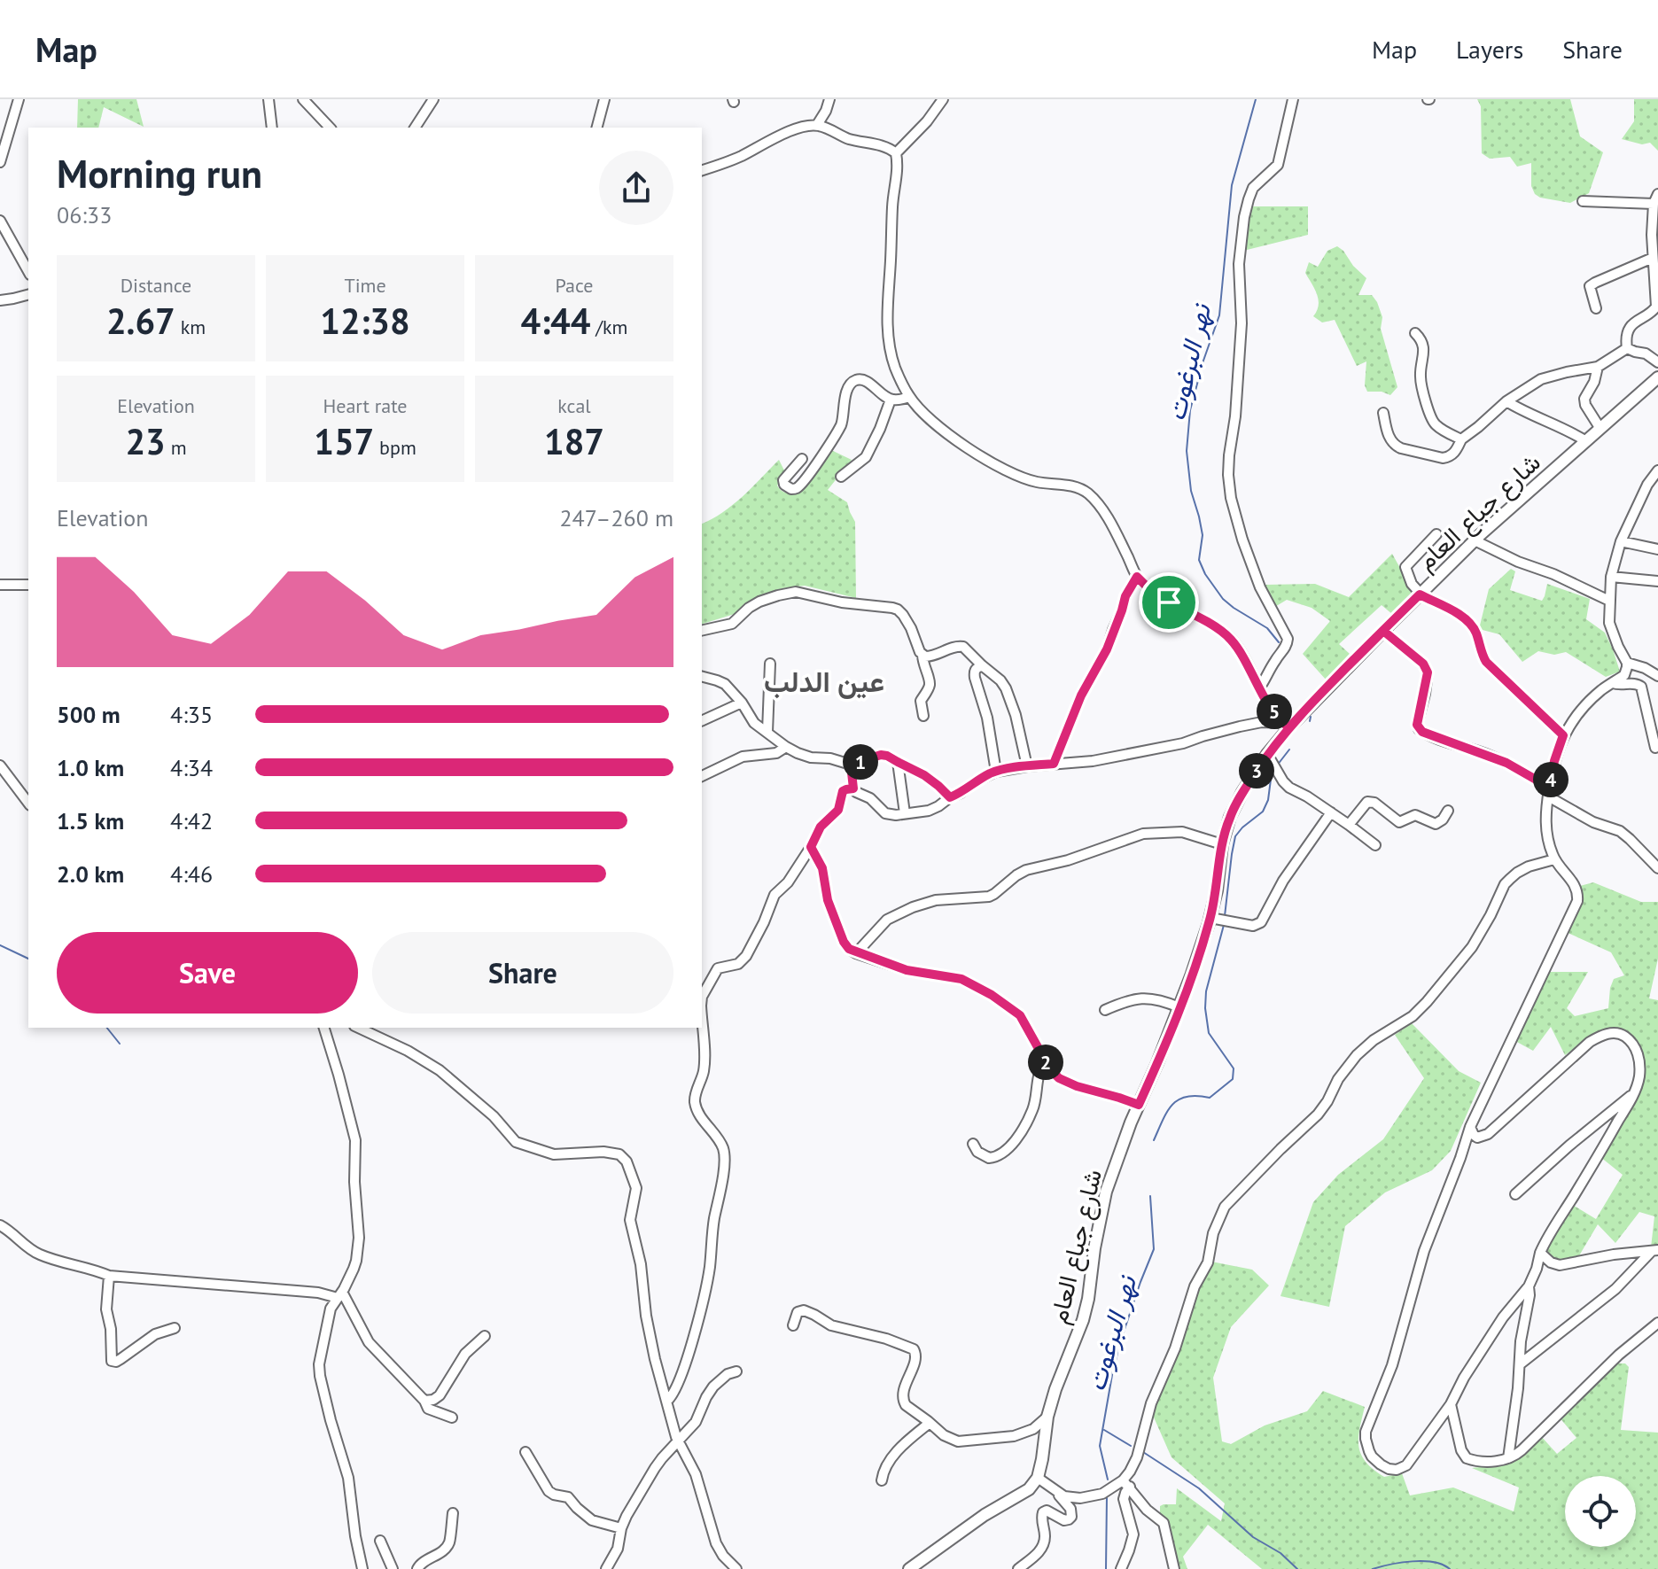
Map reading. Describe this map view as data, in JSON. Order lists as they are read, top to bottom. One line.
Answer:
{"streets":{"main road":["شارع جباع العام"]},"districts":["عين الدلب"],"water":["نهر البرغوت"],"page":{"header":"Map","nav":["Map","Layers","Share"],"heading":["Morning run","06:33"],"stats":[["Distance","2.67 km"],["Time","12:38"],["Pace","4:44 /km"],["Elevation","23 m"],["Heart rate","157 bpm"],["kcal","187"]],"chart":["Elevation","247–260 m"],"list":[{"name":"500 m","note":"4:35"},{"name":"1.0 km","note":"4:34"},{"name":"1.5 km","note":"4:42"},{"name":"2.0 km","note":"4:46"}],"pins":["5","1","3","4","2"],"buttons":["Save","Share"]}}
